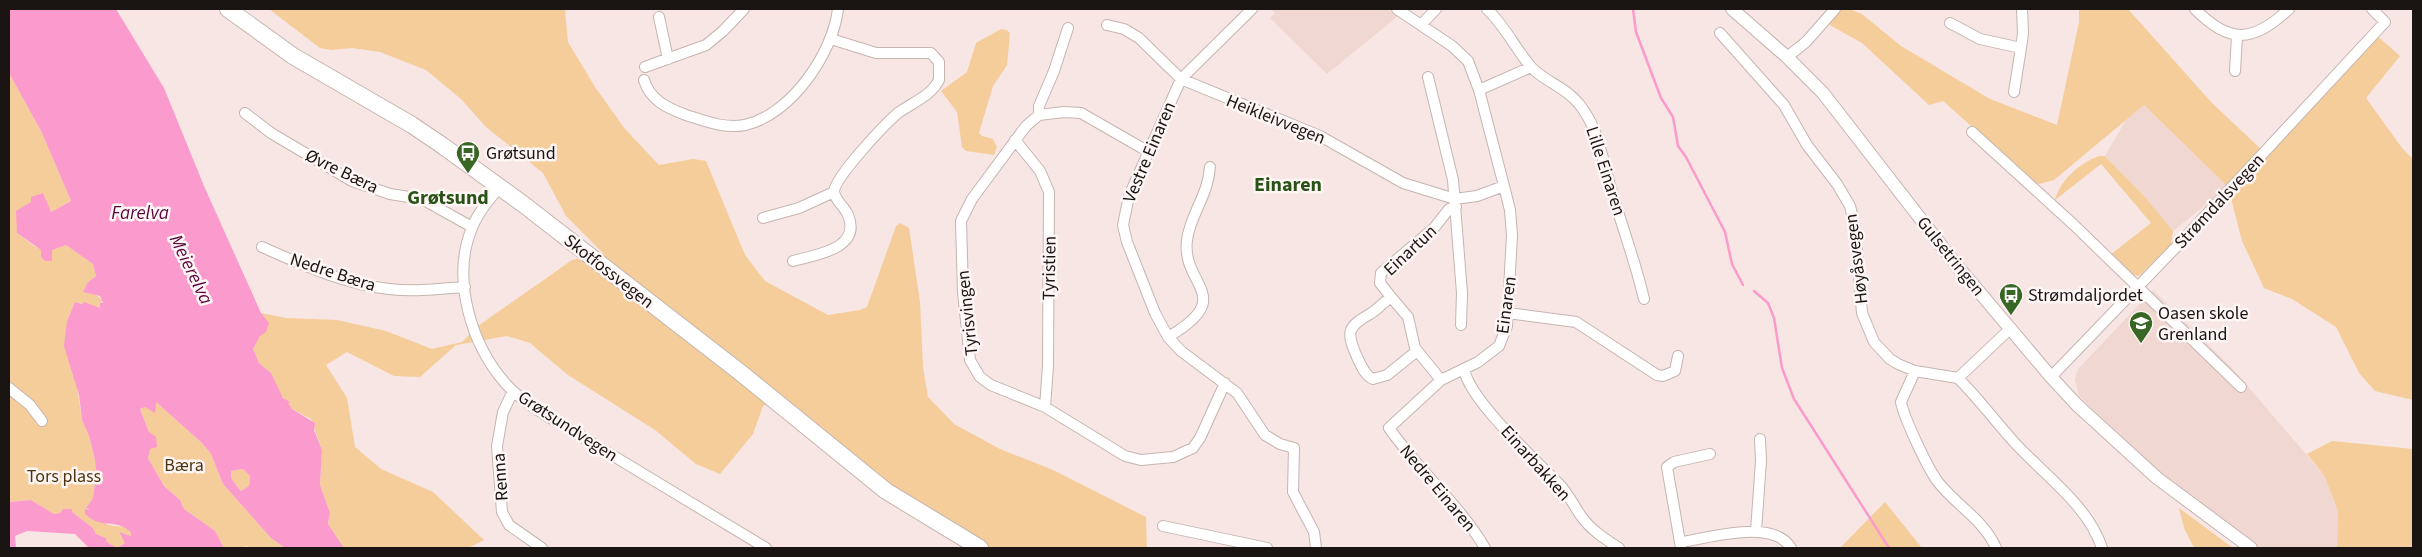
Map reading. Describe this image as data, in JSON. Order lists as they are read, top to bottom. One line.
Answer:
{"streets":{"main road":["Skotfossvegen"],"street":["Heikleivvegen","Vestre Einaren","Øvre Bæra","Lille Einaren","Strømdalsvegen","Einartun","Gulsetringen","Høyåsvegen","Tyristien","Nedre Bæra","Einaren","Tyrisvingen","Grøtsundvegen","Einarbakken","Renna","Nedre Einaren"]},"crossings":[["Heikleivvegen","Vestre Einaren"],["Heikleivvegen","Einartun"],["Vestre Einaren","Tyrisvingen"],["Øvre Bæra","Grøtsundvegen"],["Strømdalsvegen","Gulsetringen"],["Einartun","Einaren"],["Tyristien","Tyrisvingen"],["Skotfossvegen","Grøtsundvegen"],["Nedre Bæra","Grøtsundvegen"],["Einaren","Einarbakken"],["Einaren","Nedre Einaren"],["Grøtsundvegen","Renna"]],"districts":["Einaren","Grøtsund"],"water":["Farelva","Meierelva"],"parks":["Bæra","Tors plass"],"places":{"bus stop":["Grøtsund","Strømdaljordet"],"school or university":["Oasen skole Grenland"]}}
